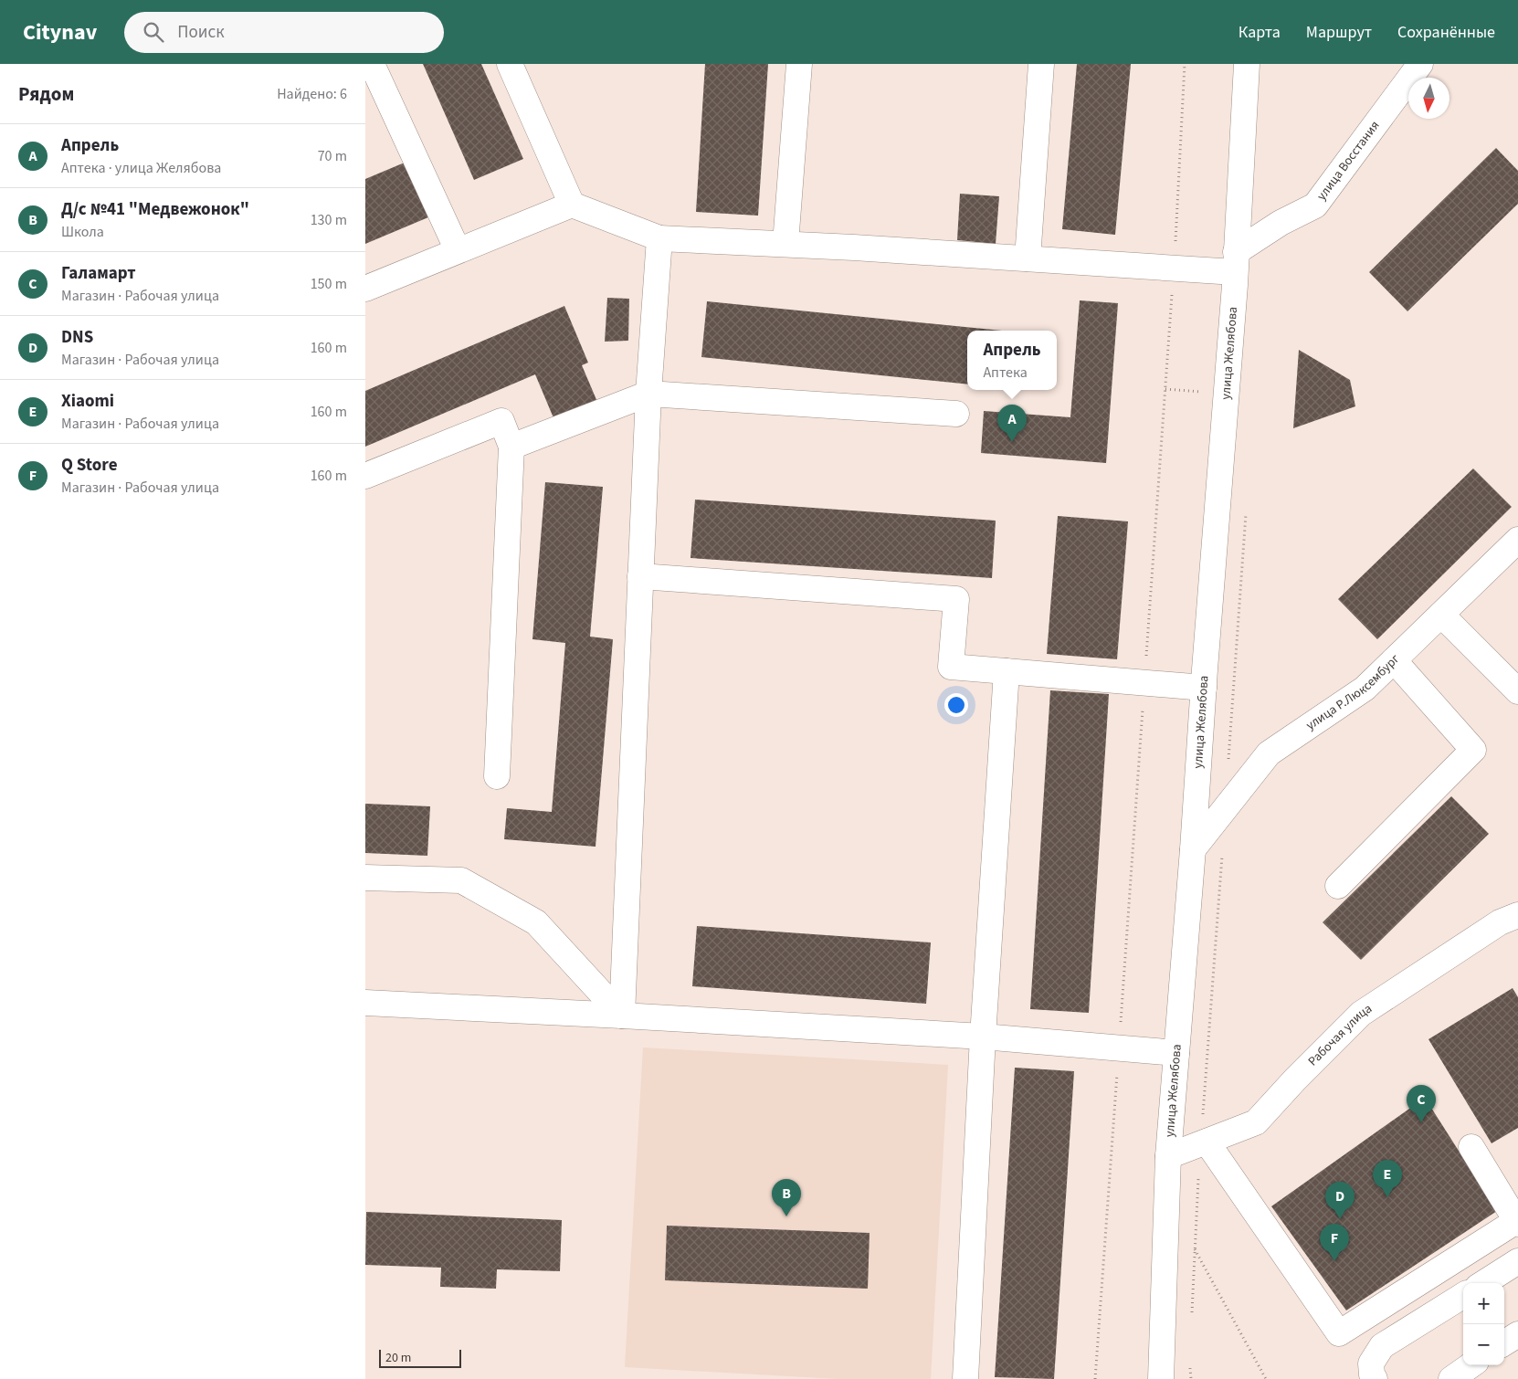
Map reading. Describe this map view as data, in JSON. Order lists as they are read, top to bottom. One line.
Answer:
{"streets":{"street":["улица Восстания","улица Желябова","улица Р.Люксембург","Рабочая улица"]},"crossings":[["улица Восстания","улица Желябова"],["улица Желябова","улица Р.Люксембург"],["улица Желябова","Рабочая улица"]],"scale_bar":"20 m","north":"bottom","page":{"header":"Citynav","search":"Поиск","nav":["Карта","Маршрут","Сохранённые"],"heading":["Рядом","Найдено: 6"],"list":[{"mark":"A","name":"Апрель","note":"Аптека · улица Желябова","value":"70 m"},{"mark":"B","name":"Д/с №41 \"Медвежонок\"","note":"Школа","value":"130 m"},{"mark":"C","name":"Галамарт","note":"Магазин · Рабочая улица","value":"150 m"},{"mark":"D","name":"DNS","note":"Магазин · Рабочая улица","value":"160 m"},{"mark":"E","name":"Xiaomi","note":"Магазин · Рабочая улица","value":"160 m"},{"mark":"F","name":"Q Store","note":"Магазин · Рабочая улица","value":"160 m"}],"popup":["Апрель","Аптека"],"pins":["A","C","E","B","D","F"],"map_buttons":["+","−"],"scale":"20 m"}}
